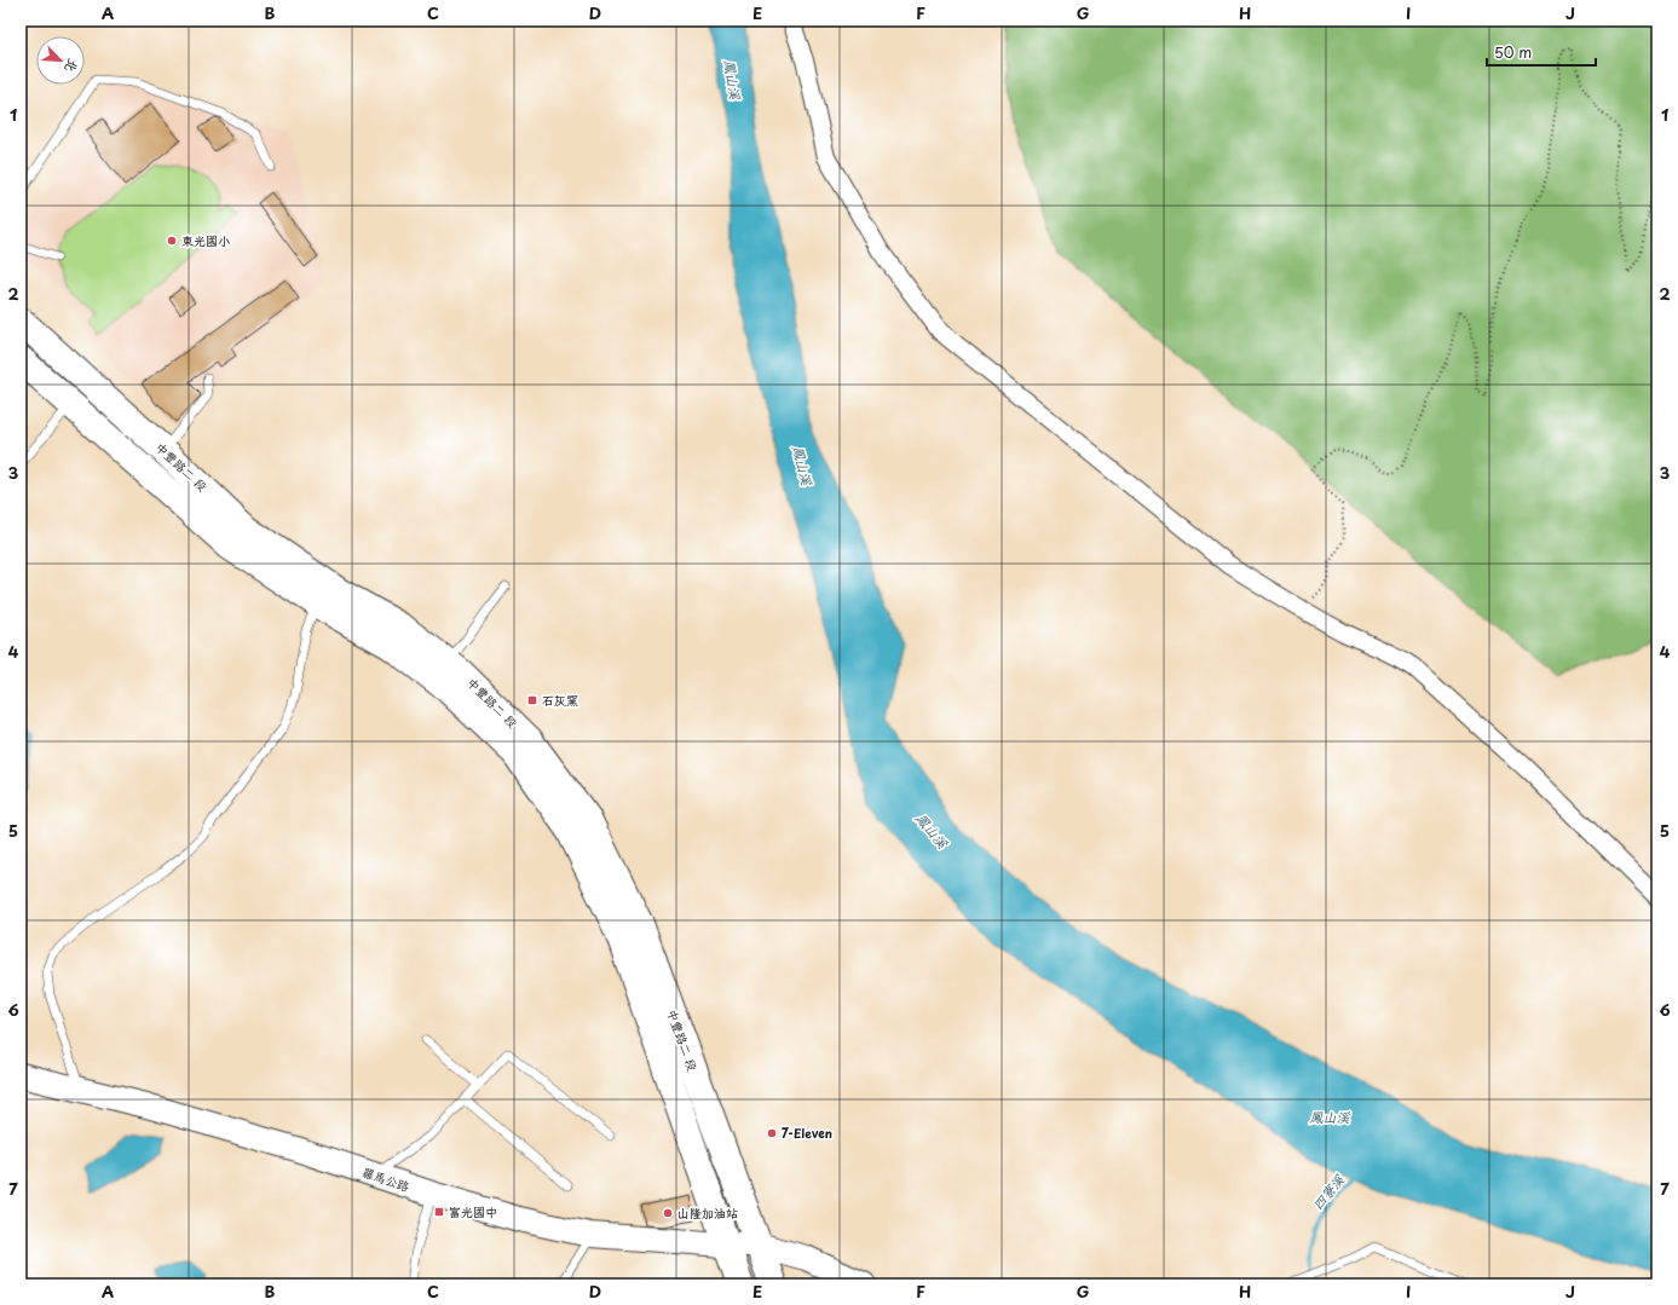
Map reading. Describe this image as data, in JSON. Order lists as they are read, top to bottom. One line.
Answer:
{"streets":{"main road":["中豐路二 段","羅馬公路"]},"crossings":[["中豐路二 段","羅馬公路"]],"water":["鳳山溪","四寮溪"],"places":{"other":["東光國小","7-Eleven","山隆加油站"],"transit":["石灰窯","富光國中"]},"scale_bar":"50 m","north":"bottom right","grid":{"columns":["A","B","C","D","E","F","G","H","I","J"],"rows":["1","2","3","4","5","6","7"]}}
